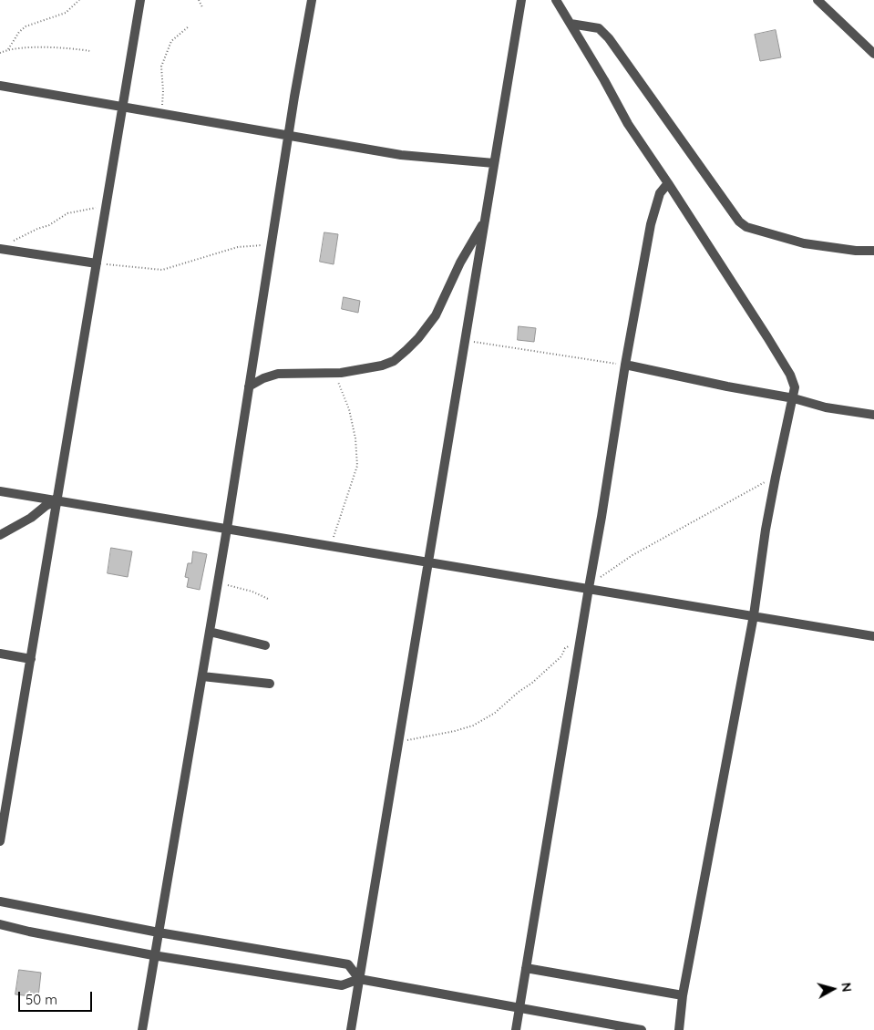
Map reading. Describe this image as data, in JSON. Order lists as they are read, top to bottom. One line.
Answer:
{"scale_bar":"50 m","north":"right"}
